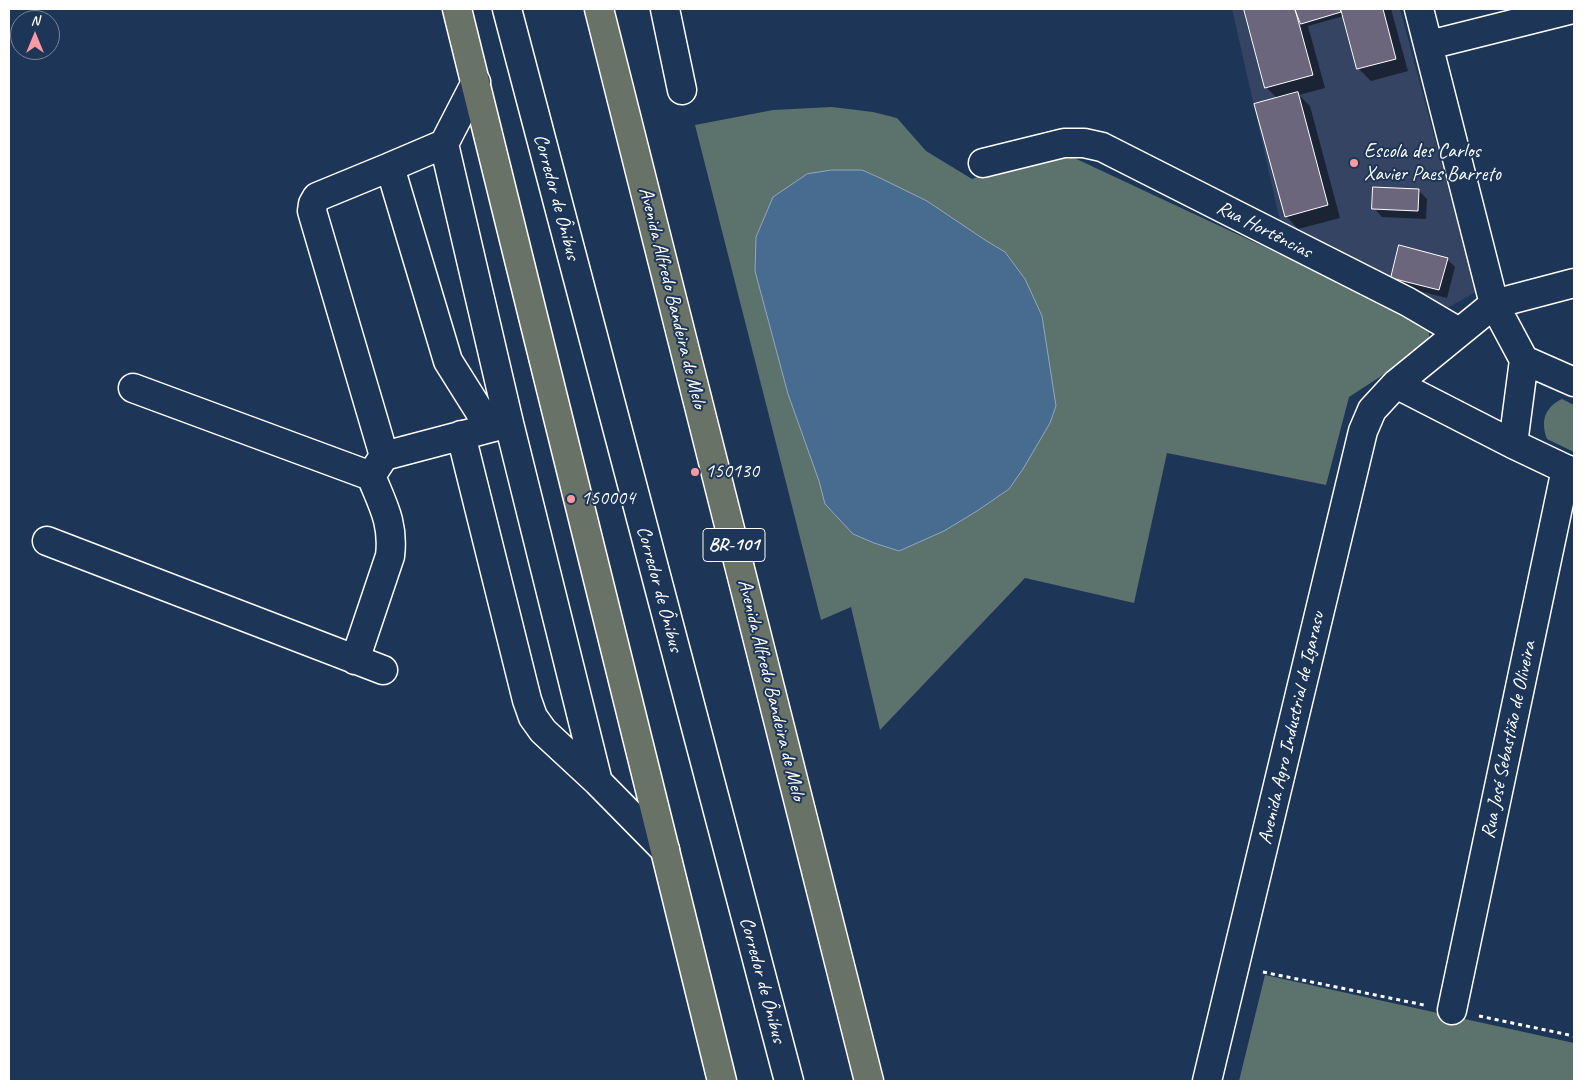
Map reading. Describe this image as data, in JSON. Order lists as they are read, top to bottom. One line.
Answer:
{"streets":{"highway":["Avenida Alfredo Bandeira de Melo","BR-101"],"street":["Corredor de Ônibus","Rua Hortências","Avenida Agro Industrial de Igarasu","Rua José Sebastião de Oliveira"]},"crossings":[["Rua Hortências","Avenida Agro Industrial de Igarasu"]],"places":["Escola des Carlos Xavier Paes Barreto","150130","150004"],"north":"top"}
